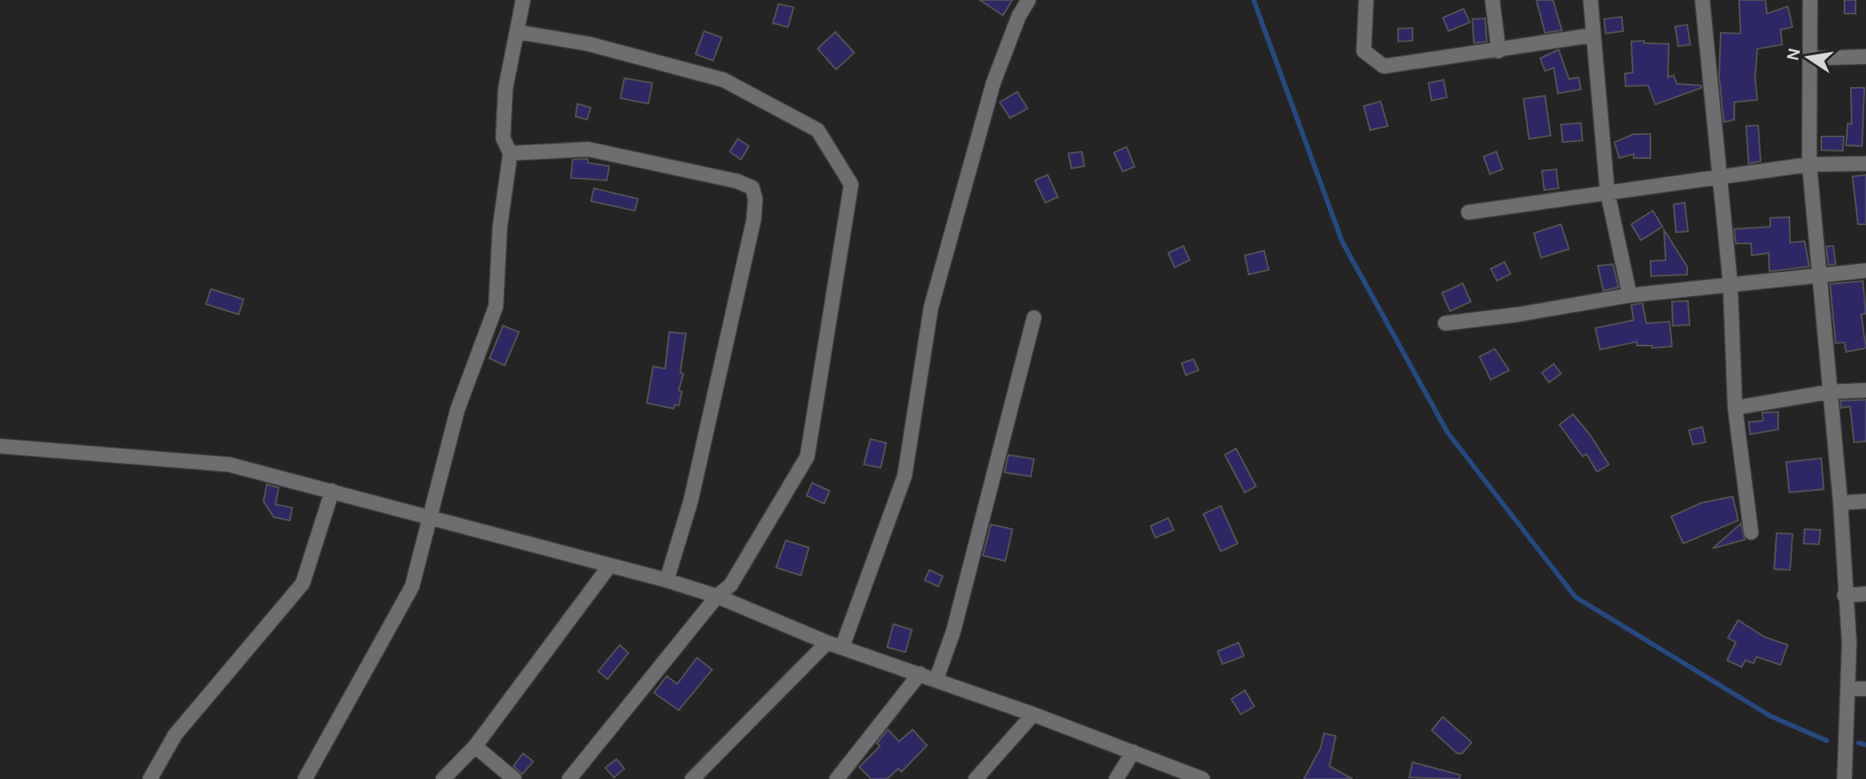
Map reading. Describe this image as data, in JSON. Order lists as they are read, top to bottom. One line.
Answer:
{"north":"left"}
